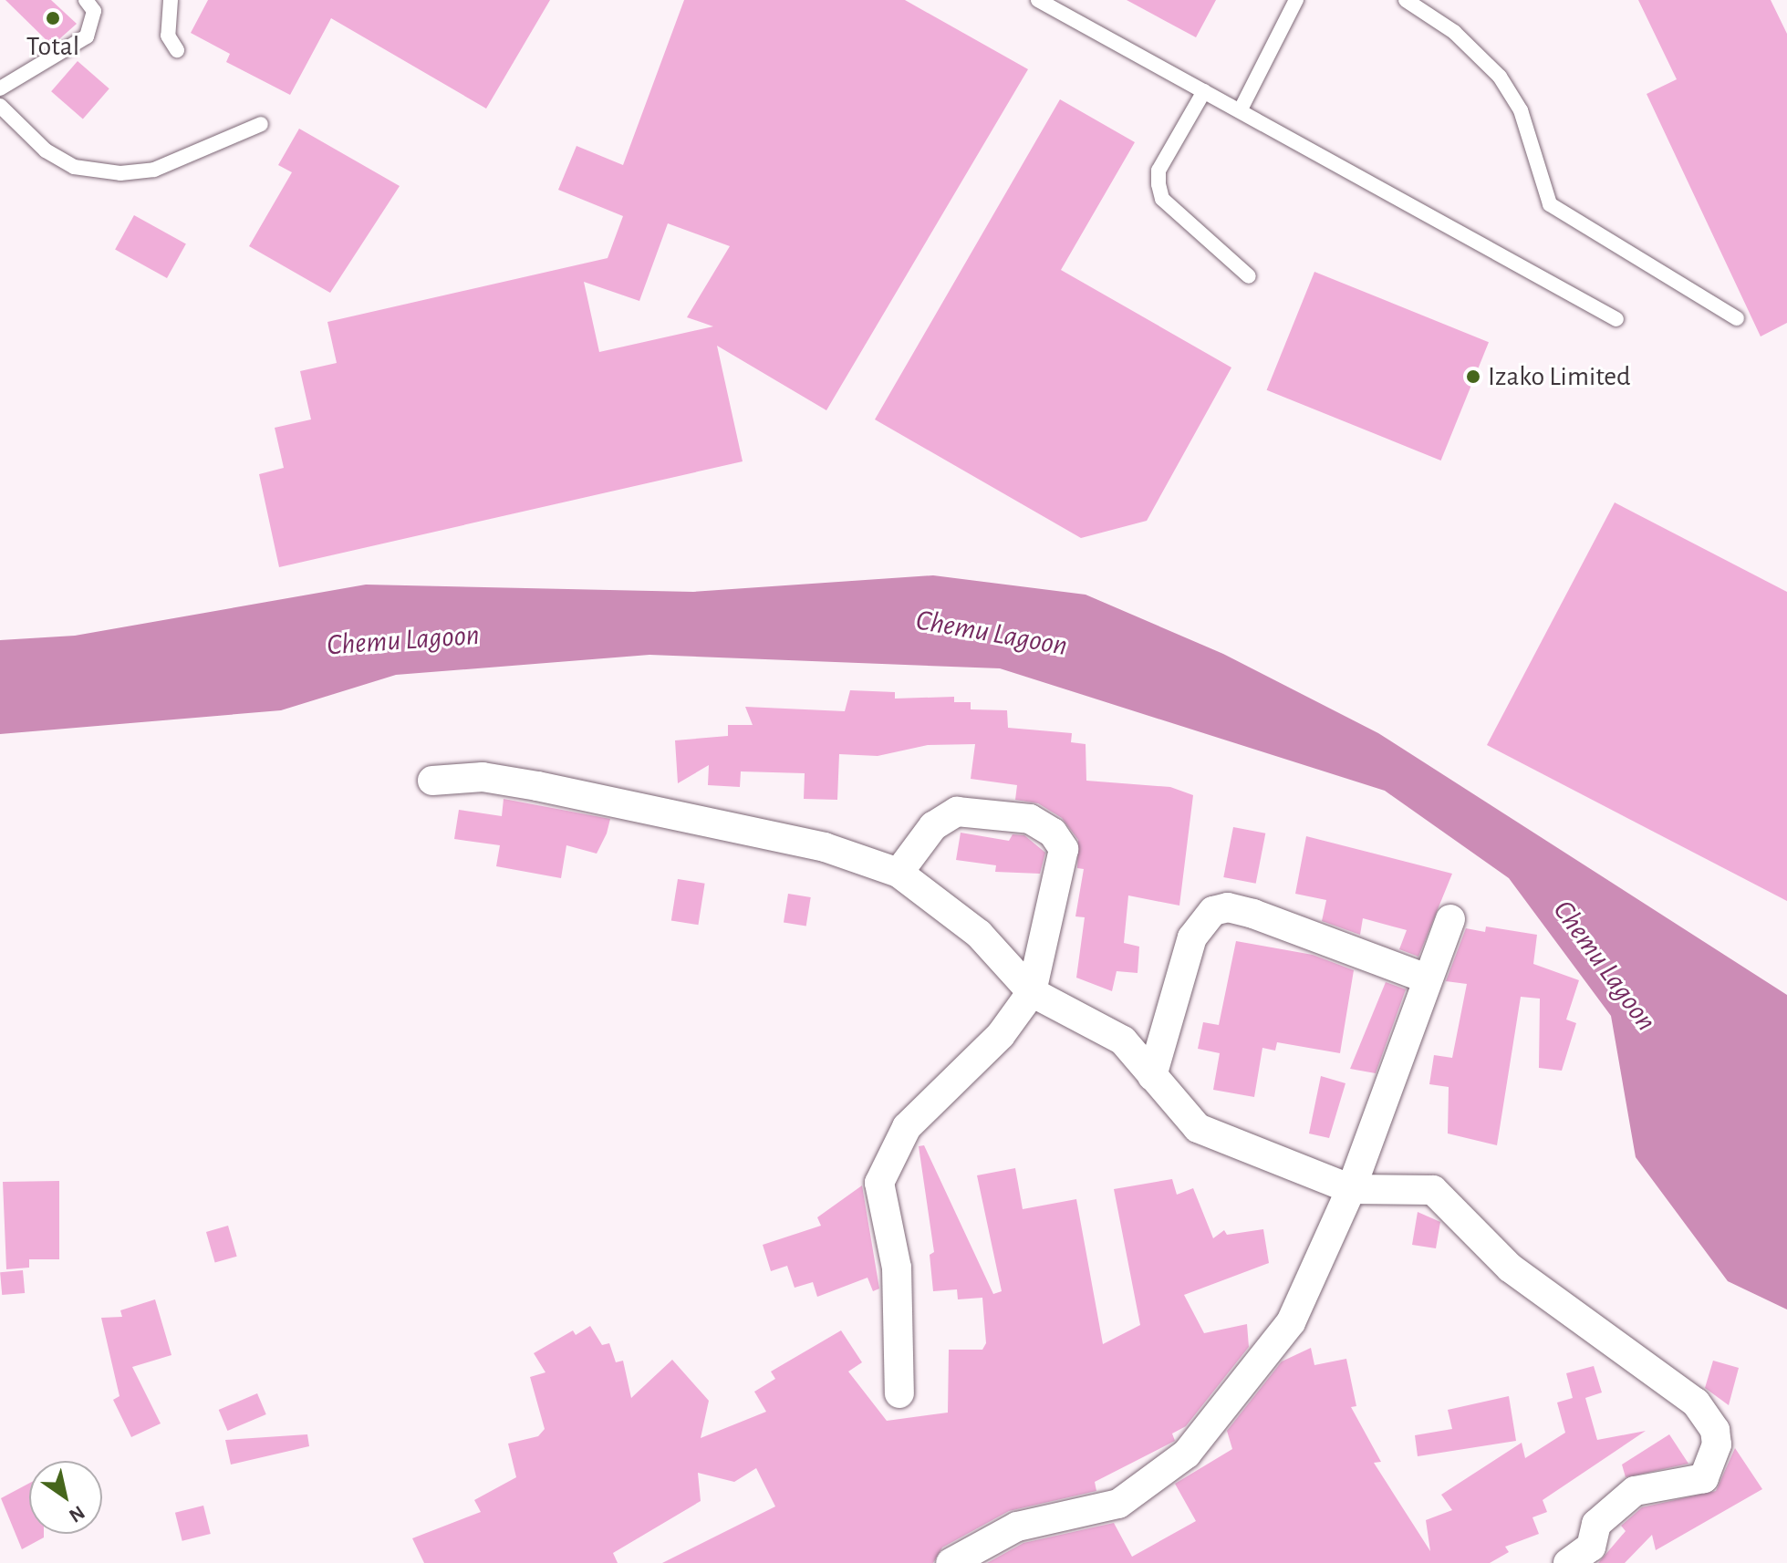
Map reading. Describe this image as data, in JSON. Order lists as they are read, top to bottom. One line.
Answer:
{"water":["Chemu Lagoon"],"places":["Total","Izako Limited"],"north":"bottom right"}
